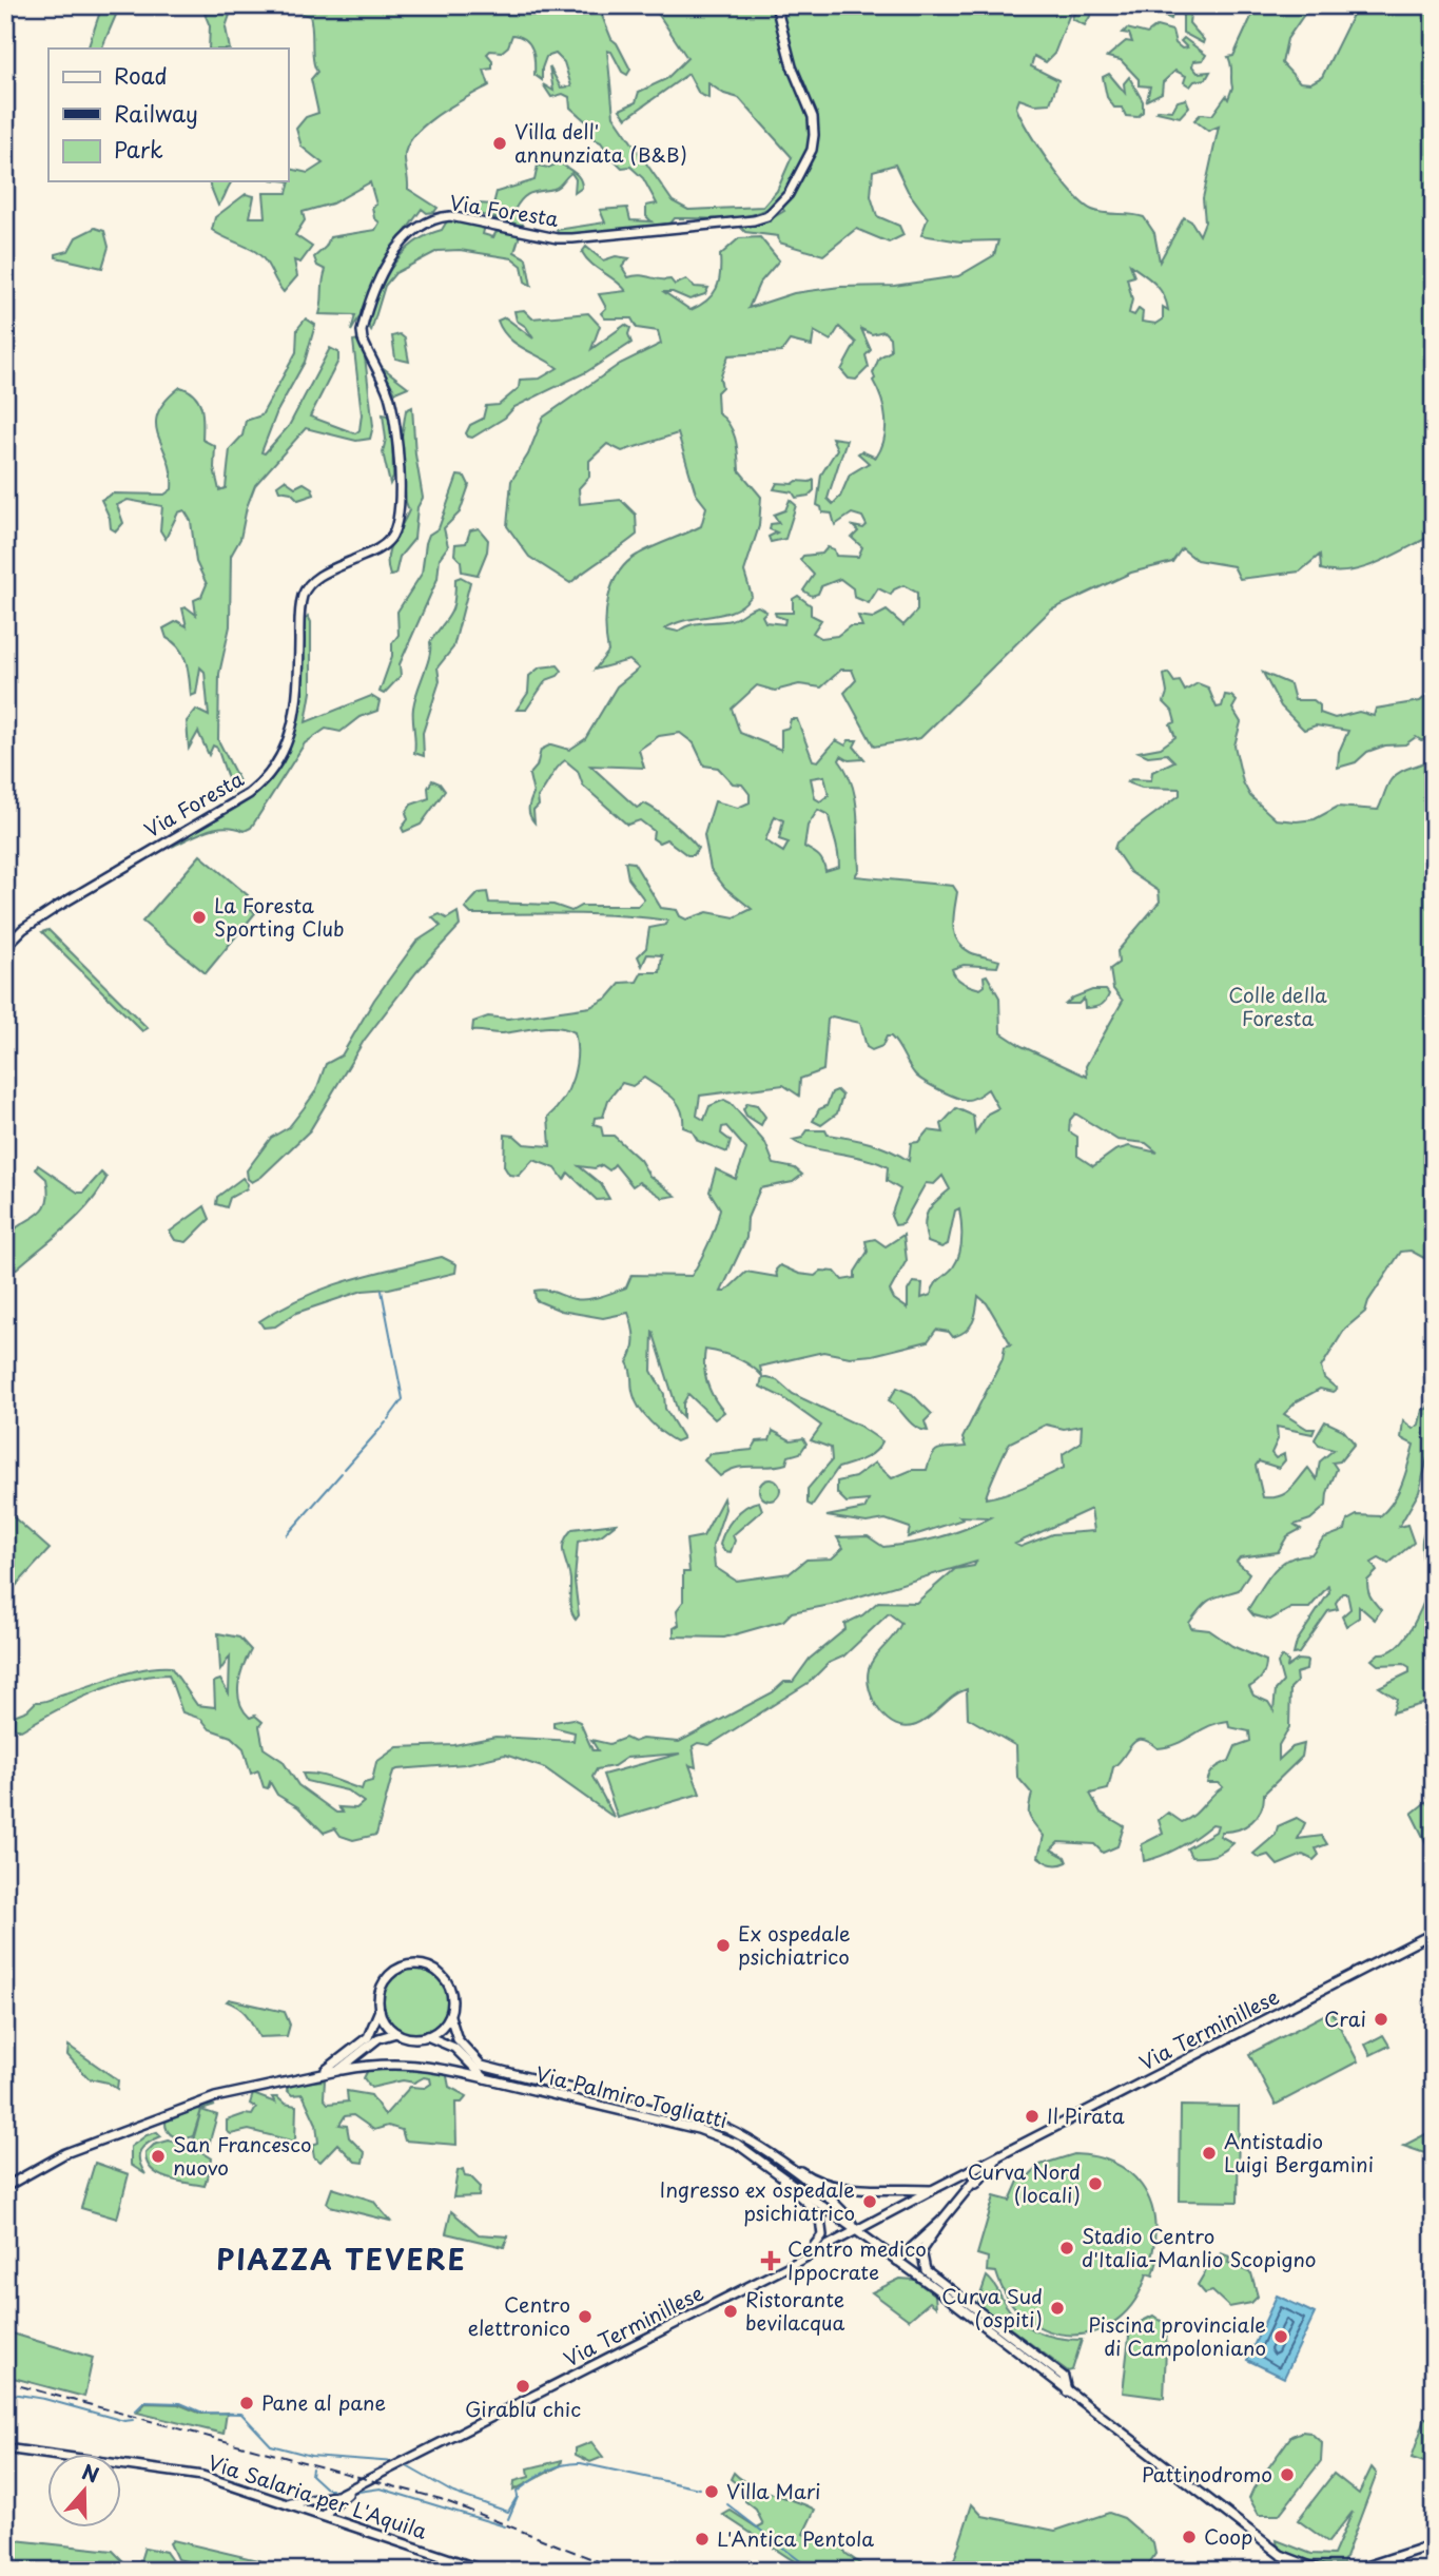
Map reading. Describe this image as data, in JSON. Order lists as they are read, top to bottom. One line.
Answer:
{"streets":{"main road":["Via Foresta","Via Terminillese","Via Palmiro Togliatti","Via Salaria per L'Aquila"]},"crossings":[["Via Terminillese","Via Palmiro Togliatti"],["Via Terminillese","Via Salaria per L'Aquila"]],"districts":["PIAZZA TEVERE"],"parks":["Colle della Foresta"],"places":{"other":["Villa dell' annunziata (B&B)","La Foresta Sporting Club","Ex ospedale psichiatrico","Crai","Il Pirata","Antistadio Luigi Bergamini","San Francesco nuovo","Curva Nord (locali)","Ingresso ex ospedale psichiatrico","Stadio Centro d'Italia-Manlio Scopigno","Curva Sud (ospiti)","Ristorante bevilacqua","Centro elettronico","Piscina provinciale di Campoloniano","Girablu chic","Pane al pane","Pattinodromo","Villa Mari","Coop","L'Antica Pentola"],"health":["Centro medico Ippocrate"]},"legend":["Road","Railway","Park"],"north":"top"}
